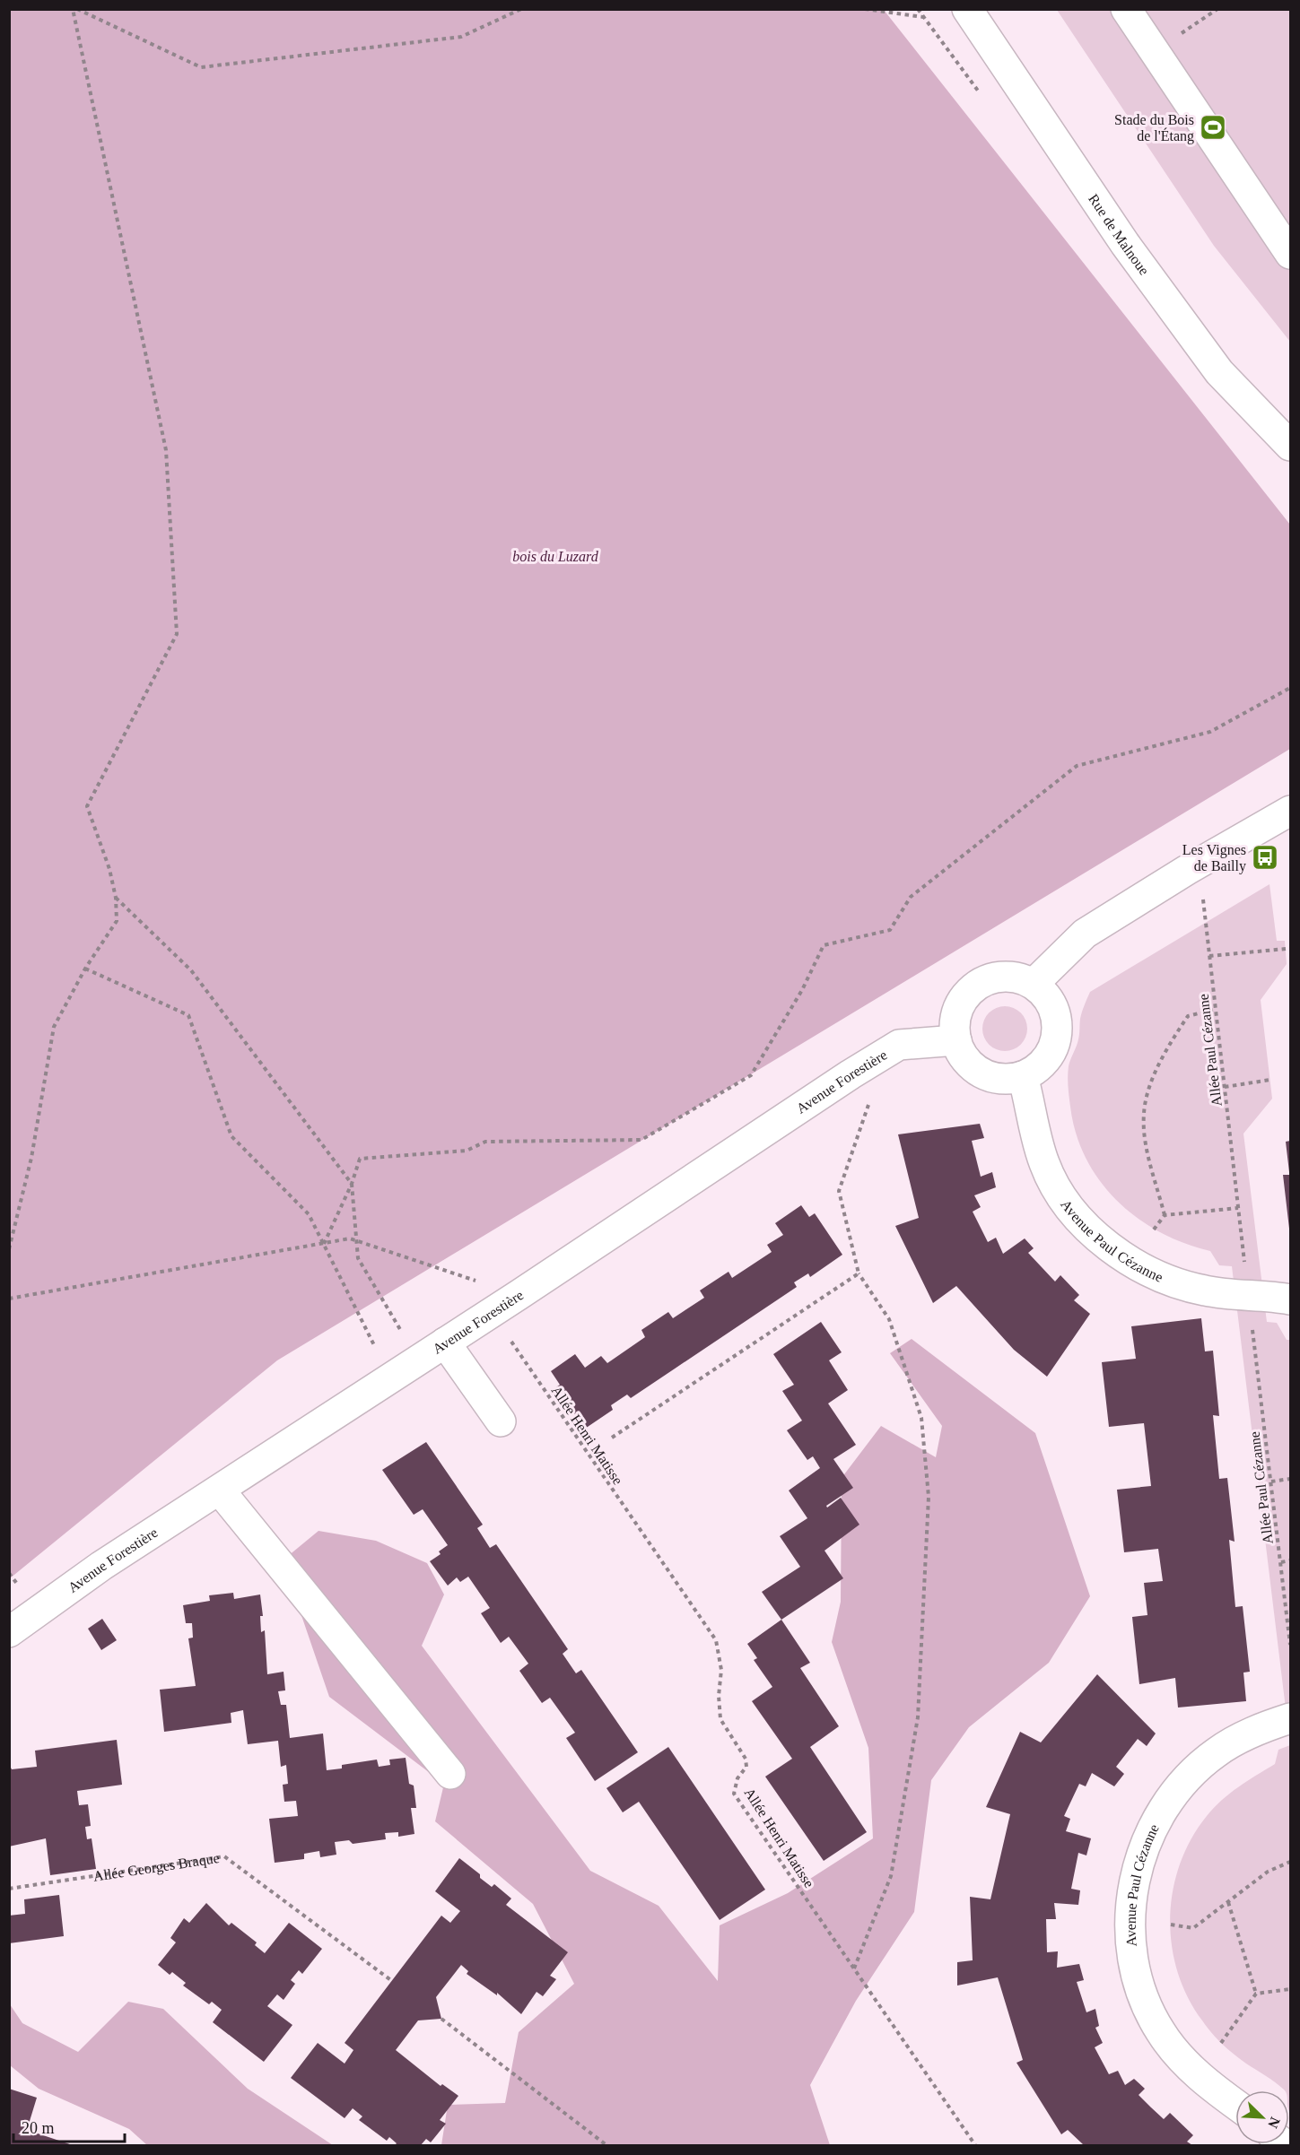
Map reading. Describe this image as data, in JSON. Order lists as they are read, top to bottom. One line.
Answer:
{"streets":{"street":["Rue de Malnoue","Avenue Forestière","Avenue Paul Cézanne"],"path":["Allée Paul Cézanne","Allée Henri Matisse","Allée Georges Braque"]},"crossings":[["Avenue Forestière","Avenue Paul Cézanne"],["Avenue Forestière","Allée Henri Matisse"]],"parks":["bois du Luzard"],"places":{"sports":["Stade du Bois de l'Étang"],"bus stop":["Les Vignes de Bailly"]},"scale_bar":"20 m","north":"bottom right"}
